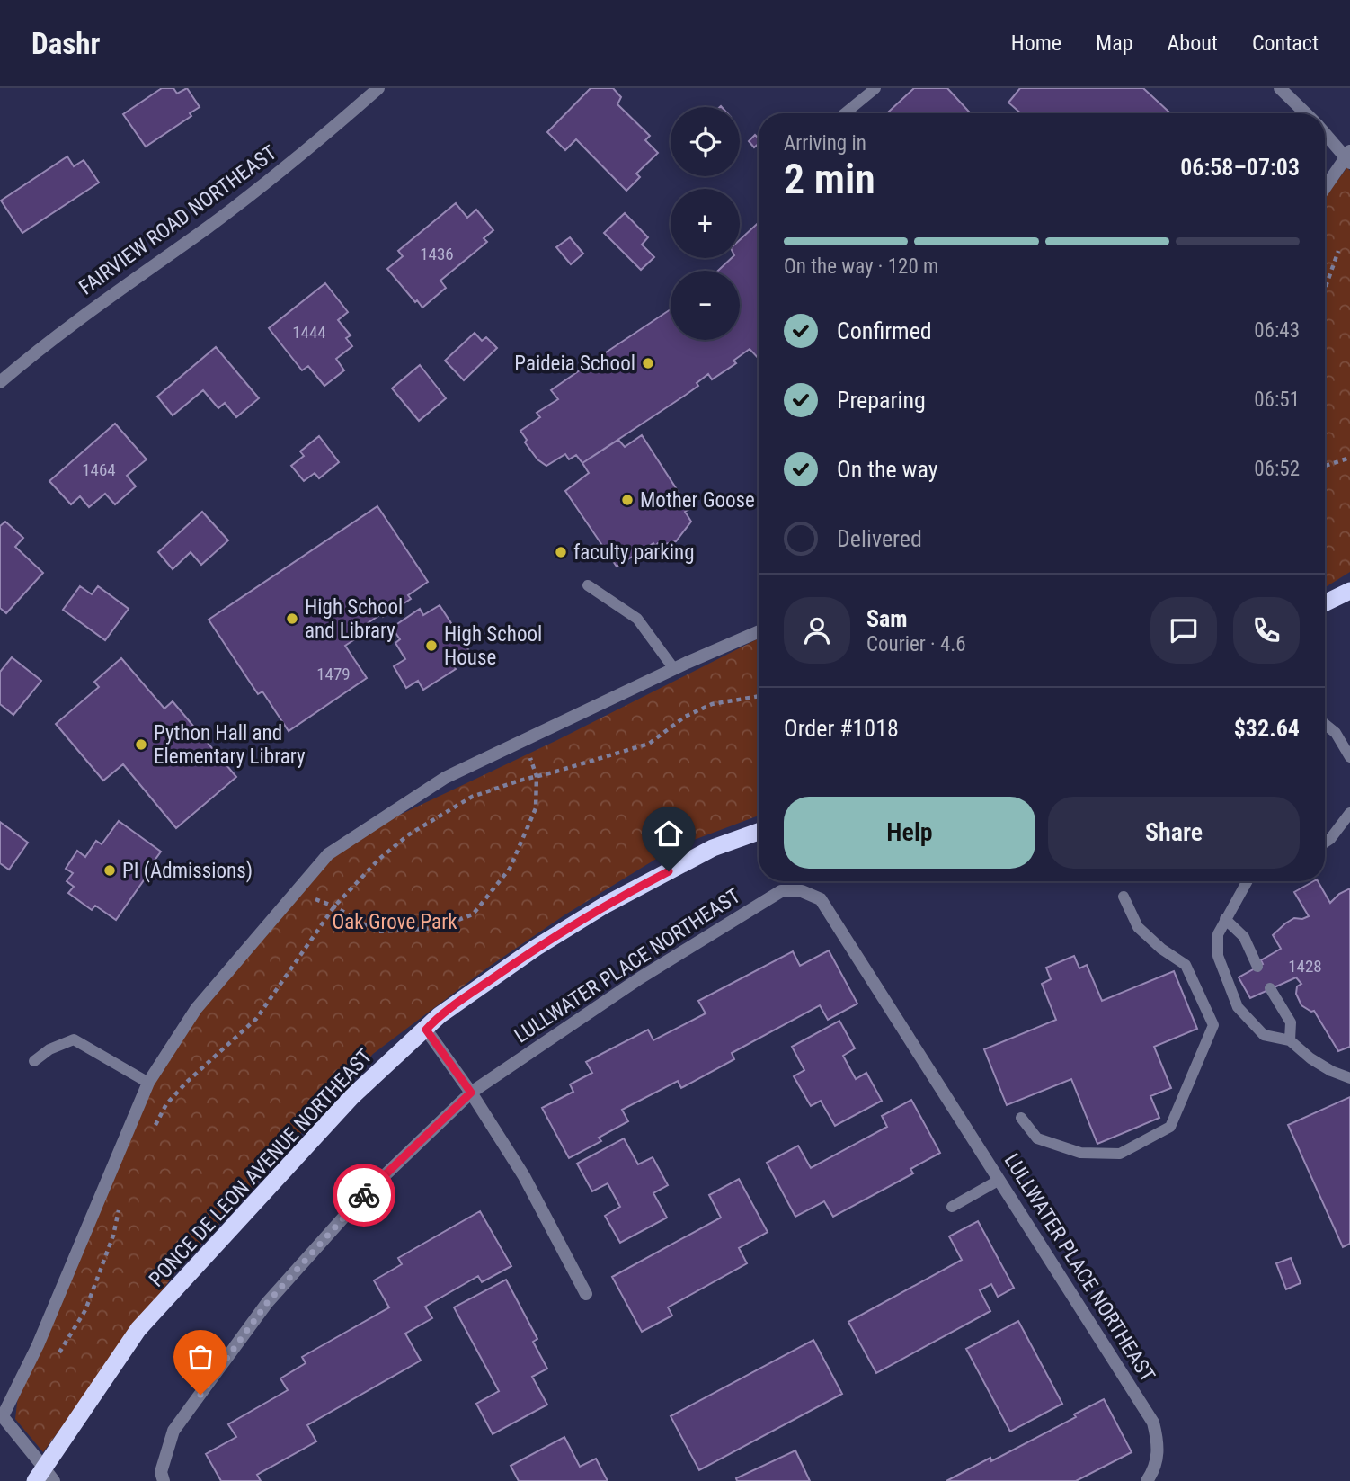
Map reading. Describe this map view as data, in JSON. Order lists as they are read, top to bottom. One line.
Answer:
{"streets":{"highway":["PONCE DE LEON AVENUE NORTHEAST"],"street":["FAIRVIEW ROAD NORTHEAST","LULLWATER PLACE NORTHEAST"]},"parks":["Oak Grove Park"],"places":["Paideia School","Mother Goose","faculty parking","High School and Library","High School House","Python Hall and Elementary Library","PI (Admissions)"],"house_numbers":["1436","1444","1464","1479","1428"],"page":{"header":"Dashr","nav":["Home","Map","About","Contact"],"map_buttons":["+","−"],"heading":["2 min","Arriving in","06:58–07:03"],"panel":["Sam","Courier · 4.6","Order #1018","$32.64"],"bar":"On the way · 120 m","list":[["Confirmed","06:43"],["Preparing","06:51"],["On the way","06:52"],"Delivered"],"buttons":["Help","Share"]}}
